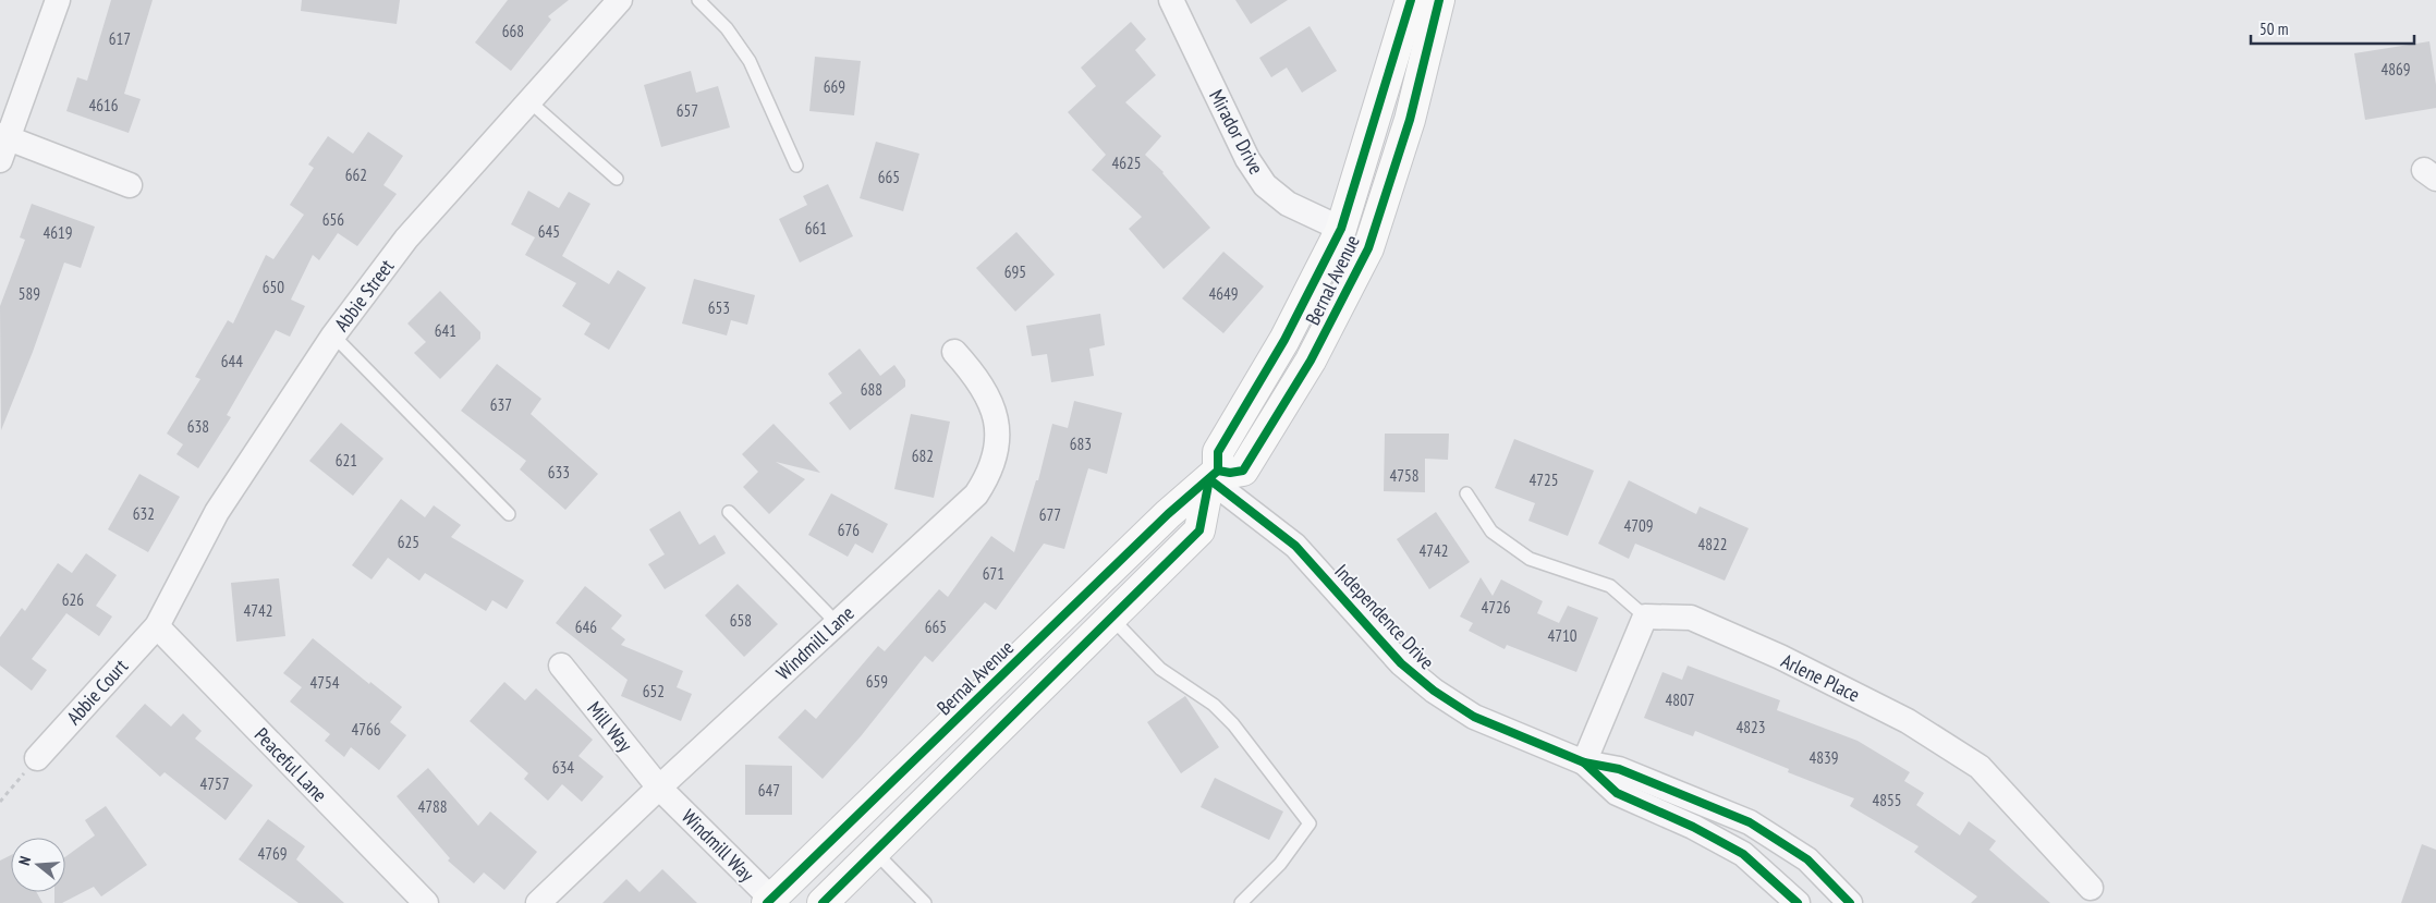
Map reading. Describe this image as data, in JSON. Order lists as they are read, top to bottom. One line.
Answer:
{"streets":{"main road":["Bernal Avenue"],"street":["Mirador Drive","Abbie Street","Independence Drive","Windmill Lane","Arlene Place","Abbie Court","Mill Way","Peaceful Lane","Windmill Way"]},"crossings":[["Mirador Drive","Bernal Avenue"],["Bernal Avenue","Independence Drive"],["Bernal Avenue","Windmill Way"],["Abbie Street","Abbie Court"],["Abbie Street","Peaceful Lane"],["Windmill Lane","Mill Way"],["Windmill Lane","Windmill Way"],["Abbie Court","Peaceful Lane"],["Mill Way","Windmill Way"]],"house_numbers":["668","617","4869","669","4616","657","4625","662","665","656","661","645","4619","695","650","589","4649","653","641","644","688","637","638","683","682","621","633","4758","4725","632","677","4709","676","625","4822","4742","671","626","4726","4742","658","646","665","4710","659","4754","652","4807","4823","4766","4839","634","4757","647","4855","4788","4769"],"scale_bar":"50 m","north":"left"}
